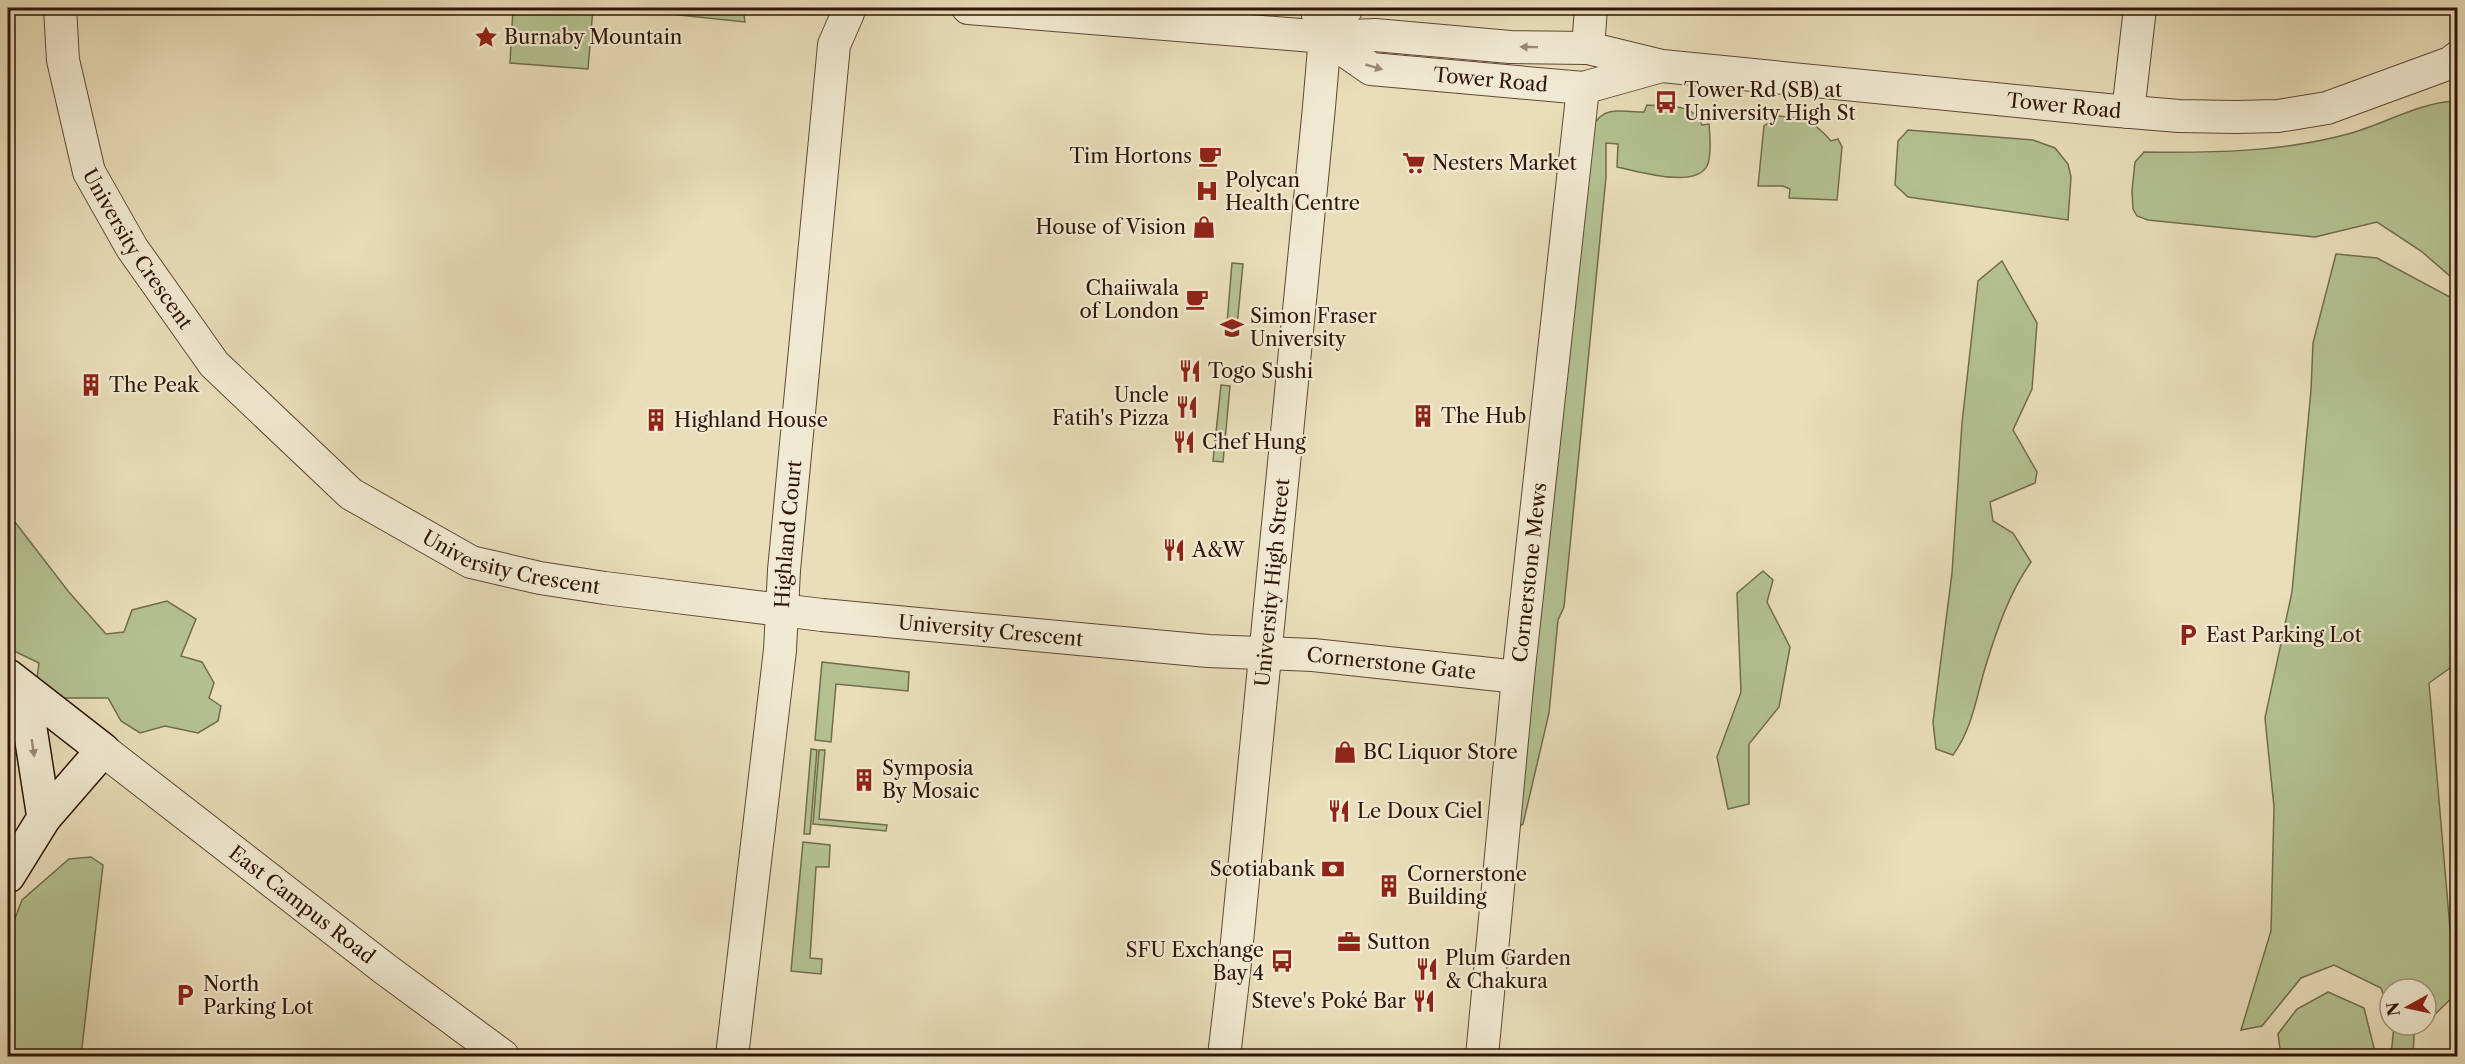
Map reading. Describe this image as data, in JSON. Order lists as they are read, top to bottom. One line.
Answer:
{"streets":{"street":["Tower Road","University Crescent","Highland Court","Cornerstone Mews","University High Street","Cornerstone Gate","East Campus Road"]},"crossings":[["Tower Road","Cornerstone Mews"],["Tower Road","University High Street"],["University Crescent","Highland Court"],["University Crescent","University High Street"],["University Crescent","Cornerstone Gate"],["Cornerstone Mews","Cornerstone Gate"],["University High Street","Cornerstone Gate"]],"places":{"place":["Burnaby Mountain"],"bus stop":["Tower Rd (SB) at University High St","SFU Exchange Bay 4"],"cafe":["Tim Hortons","Chaiiwala of London"],"supermarket":["Nesters Market"],"hospital":["Polycan Health Centre"],"shop":["House of Vision","BC Liquor Store"],"school or university":["Simon Fraser University"],"restaurant":["Togo Sushi","Uncle Fatih's Pizza","Chef Hung","A&W","Le Doux Ciel","Plum Garden & Chakura","Steve's Poké Bar"],"building":["The Peak","The Hub","Highland House","Symposia By Mosaic","Cornerstone Building"],"parking":["East Parking Lot","North Parking Lot"],"bank":["Scotiabank"],"office":["Sutton"]},"north":"left"}
